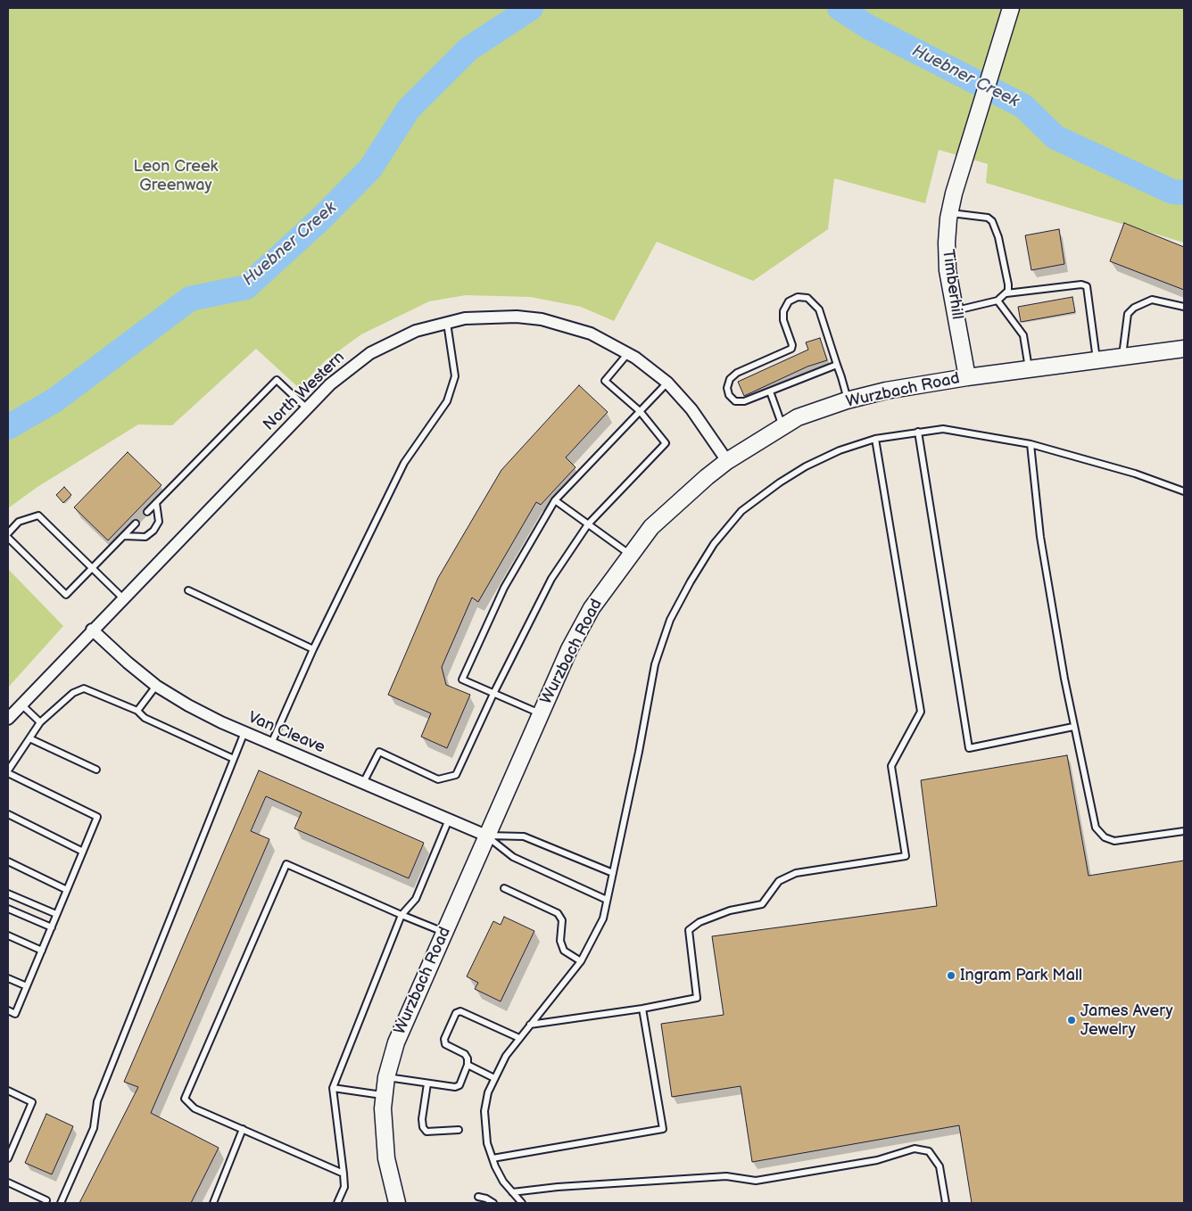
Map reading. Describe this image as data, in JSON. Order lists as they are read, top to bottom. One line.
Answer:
{"streets":{"main road":["Timberhill","Wurzbach Road"],"street":["North Western","Van Cleave"]},"crossings":[["Timberhill","Wurzbach Road"],["Wurzbach Road","North Western"],["Wurzbach Road","Van Cleave"],["North Western","Van Cleave"]],"water":["Huebner Creek"],"parks":["Leon Creek Greenway"],"places":["Ingram Park Mall","James Avery Jewelry"]}
